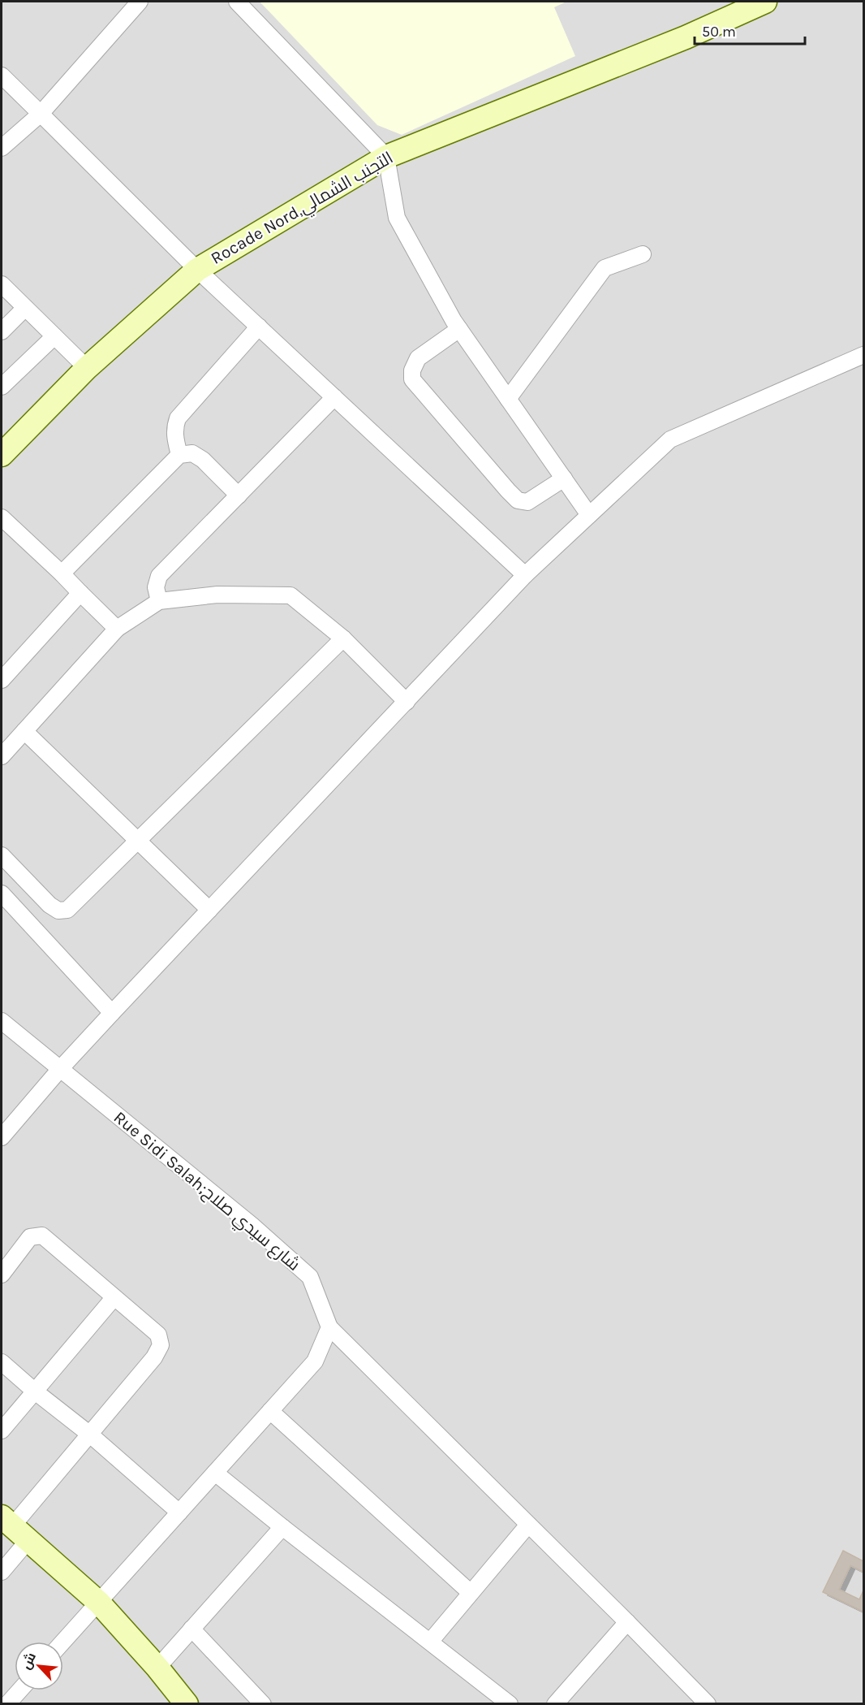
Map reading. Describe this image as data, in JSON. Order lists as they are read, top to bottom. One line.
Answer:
{"streets":{"main road":["Rocade Nord,التجنب الشمالي"],"street":["Rue Sidi Salah;شارع سيدي صلاح"]},"scale_bar":"50 m","north":"top left"}
